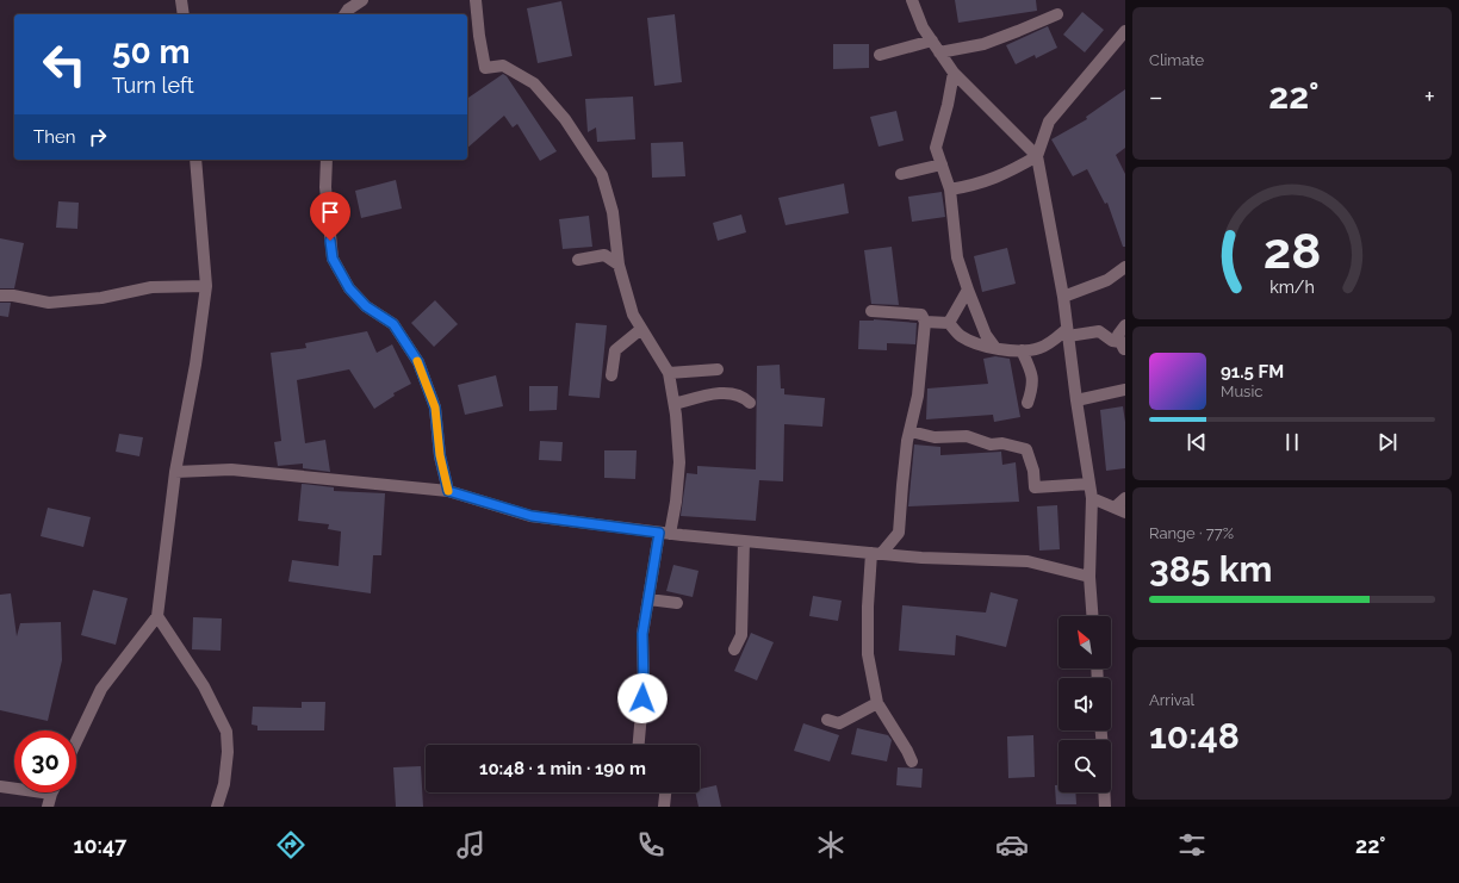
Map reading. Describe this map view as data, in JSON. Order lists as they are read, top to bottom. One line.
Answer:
{"north":"top left","page":{"tile":["Climate",["Range · 77%","385 km"],["Arrival","10:48"]],"turn":["50 m","Turn left"],"heat":["−","22°","+"],"then":"Then","song":["91.5 FM","Music"],"limit":"30","trip":"10:48 · 1 min · 190 m","tabs":["10:47","22°"],"gauge":["28","km/h"]}}
